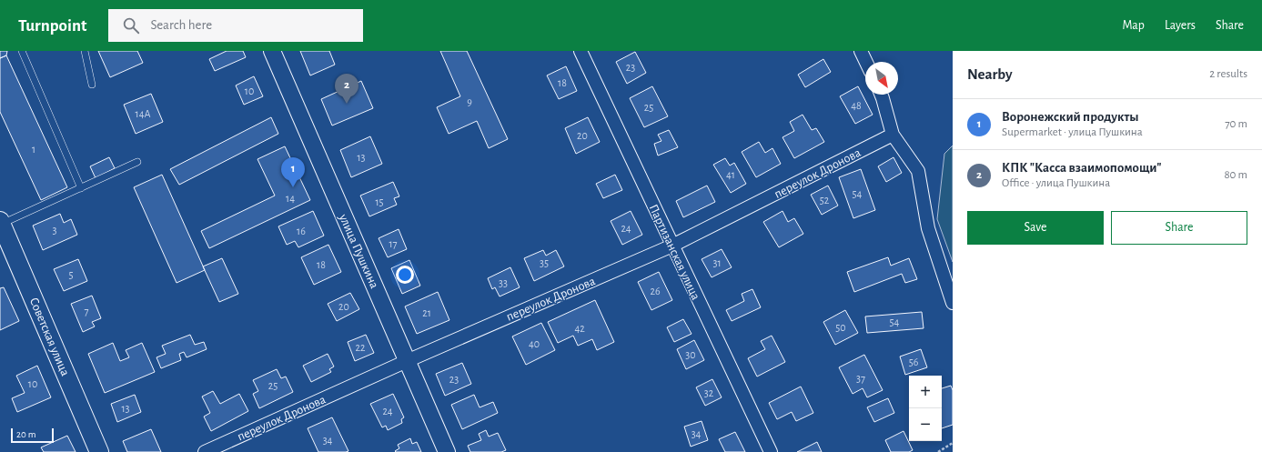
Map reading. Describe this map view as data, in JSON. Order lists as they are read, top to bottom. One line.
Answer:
{"streets":{"main road":["Советская улица"],"street":["переулок Дронова","улица Пушкина","Партизанская улица"]},"crossings":[["переулок Дронова","улица Пушкина"],["переулок Дронова","Партизанская улица"]],"house_numbers":["23","18","10","9","48","25","14А","20","1","13","41","54","14","52","15","24","3","16","17","35","31","18","5","33","26","20","7","21","54","50","42","40","22","30","56","37","23","10","25","32","13","24","34","34"],"scale_bar":"20 m","north":"bottom right","page":{"header":"Turnpoint","search":"Search here","nav":["Map","Layers","Share"],"heading":["Nearby","2 results"],"pins":["2","1"],"list":[{"mark":"1","name":"Воронежский продукты","note":"Supermarket · улица Пушкина","value":"70 m"},{"mark":"2","name":"КПК \"Касса взаимопомощи\"","note":"Office · улица Пушкина","value":"80 m"}],"buttons":["Save","Share"],"map_buttons":["+","−"],"scale":"20 m"}}
